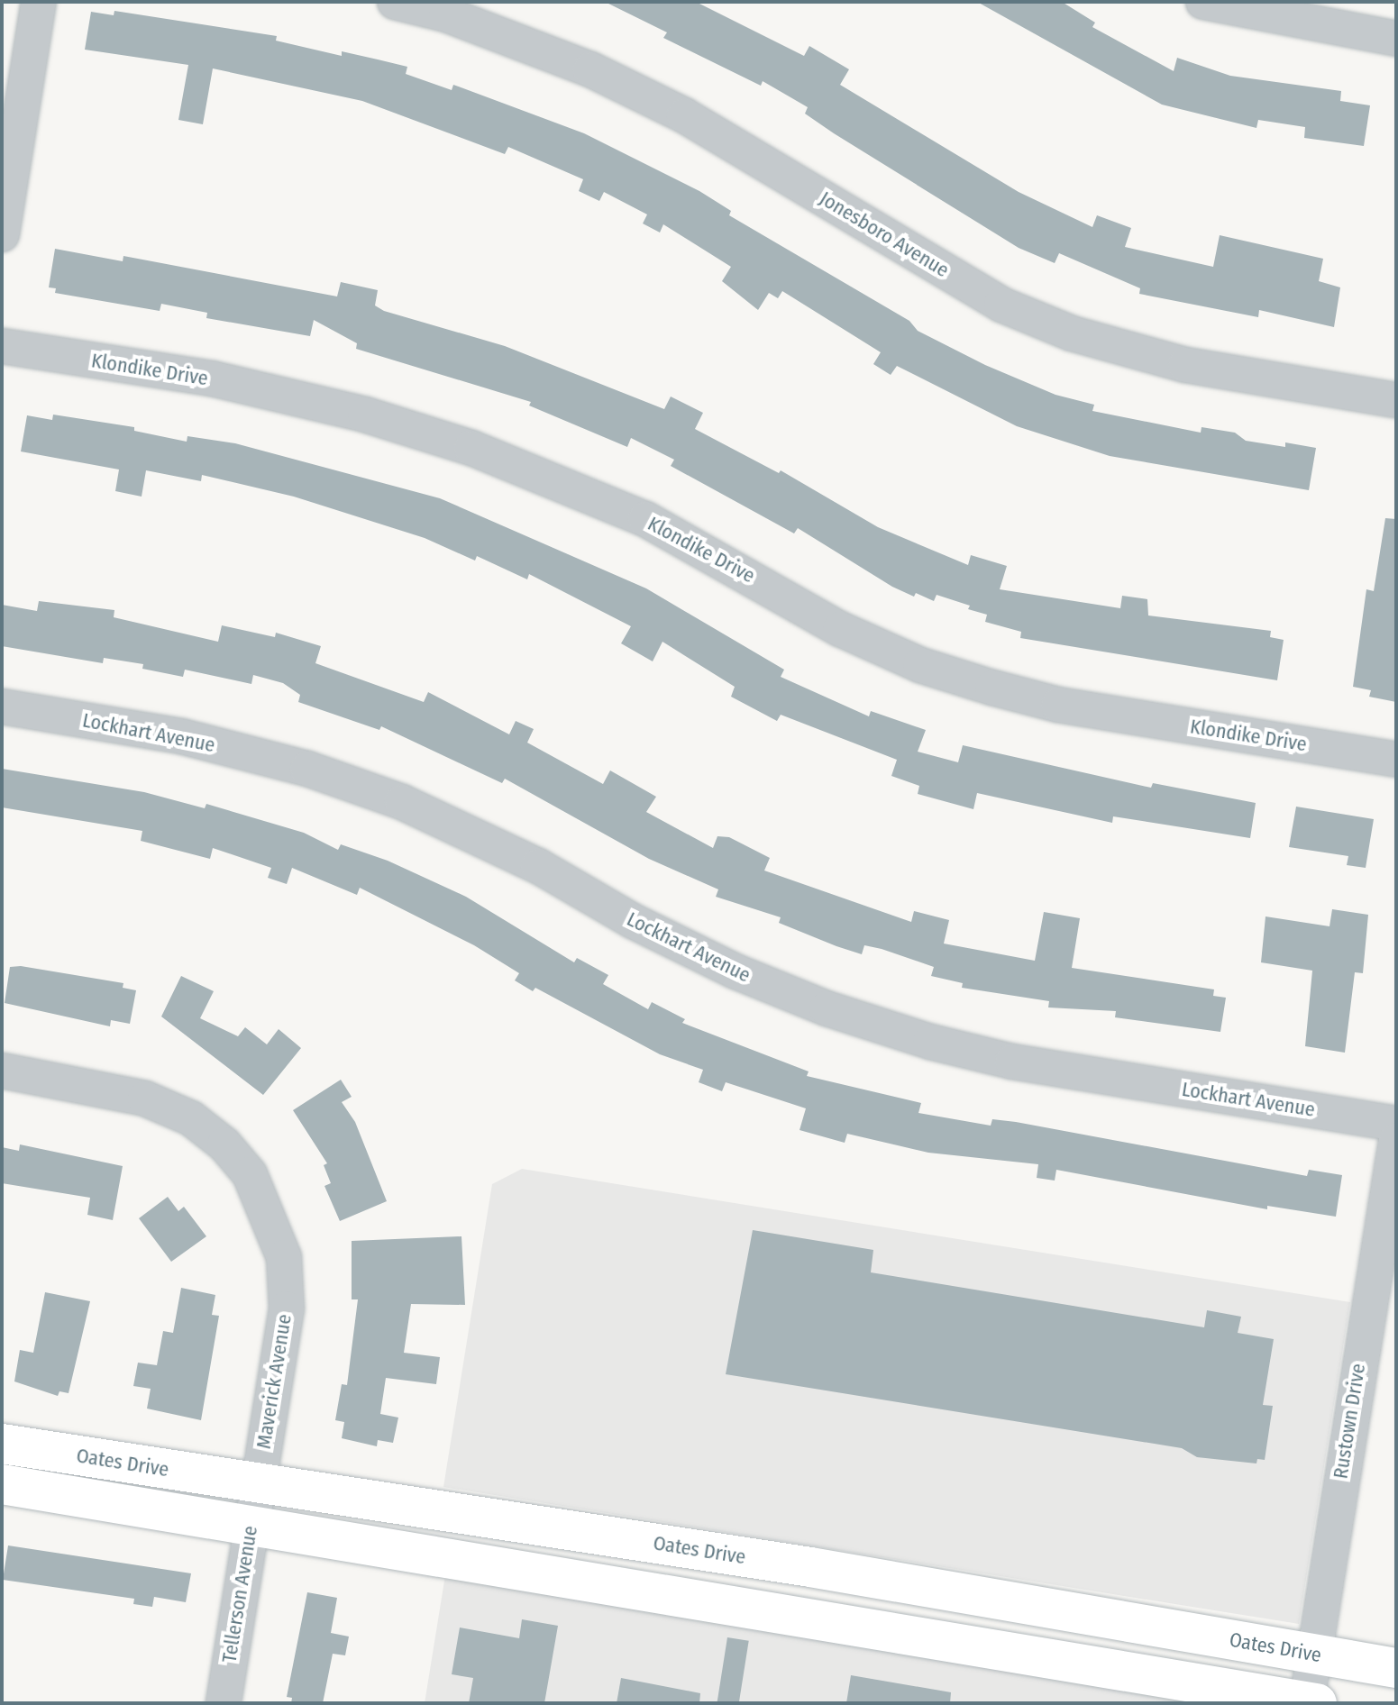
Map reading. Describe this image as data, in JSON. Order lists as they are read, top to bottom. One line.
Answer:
{"streets":{"main road":["Oates Drive"],"street":["Jonesboro Avenue","Klondike Drive","Lockhart Avenue","Maverick Avenue","Rustown Drive","Tellerson Avenue"]},"crossings":[["Maverick Avenue","Oates Drive"],["Maverick Avenue","Tellerson Avenue"],["Rustown Drive","Oates Drive"],["Oates Drive","Tellerson Avenue"]]}
